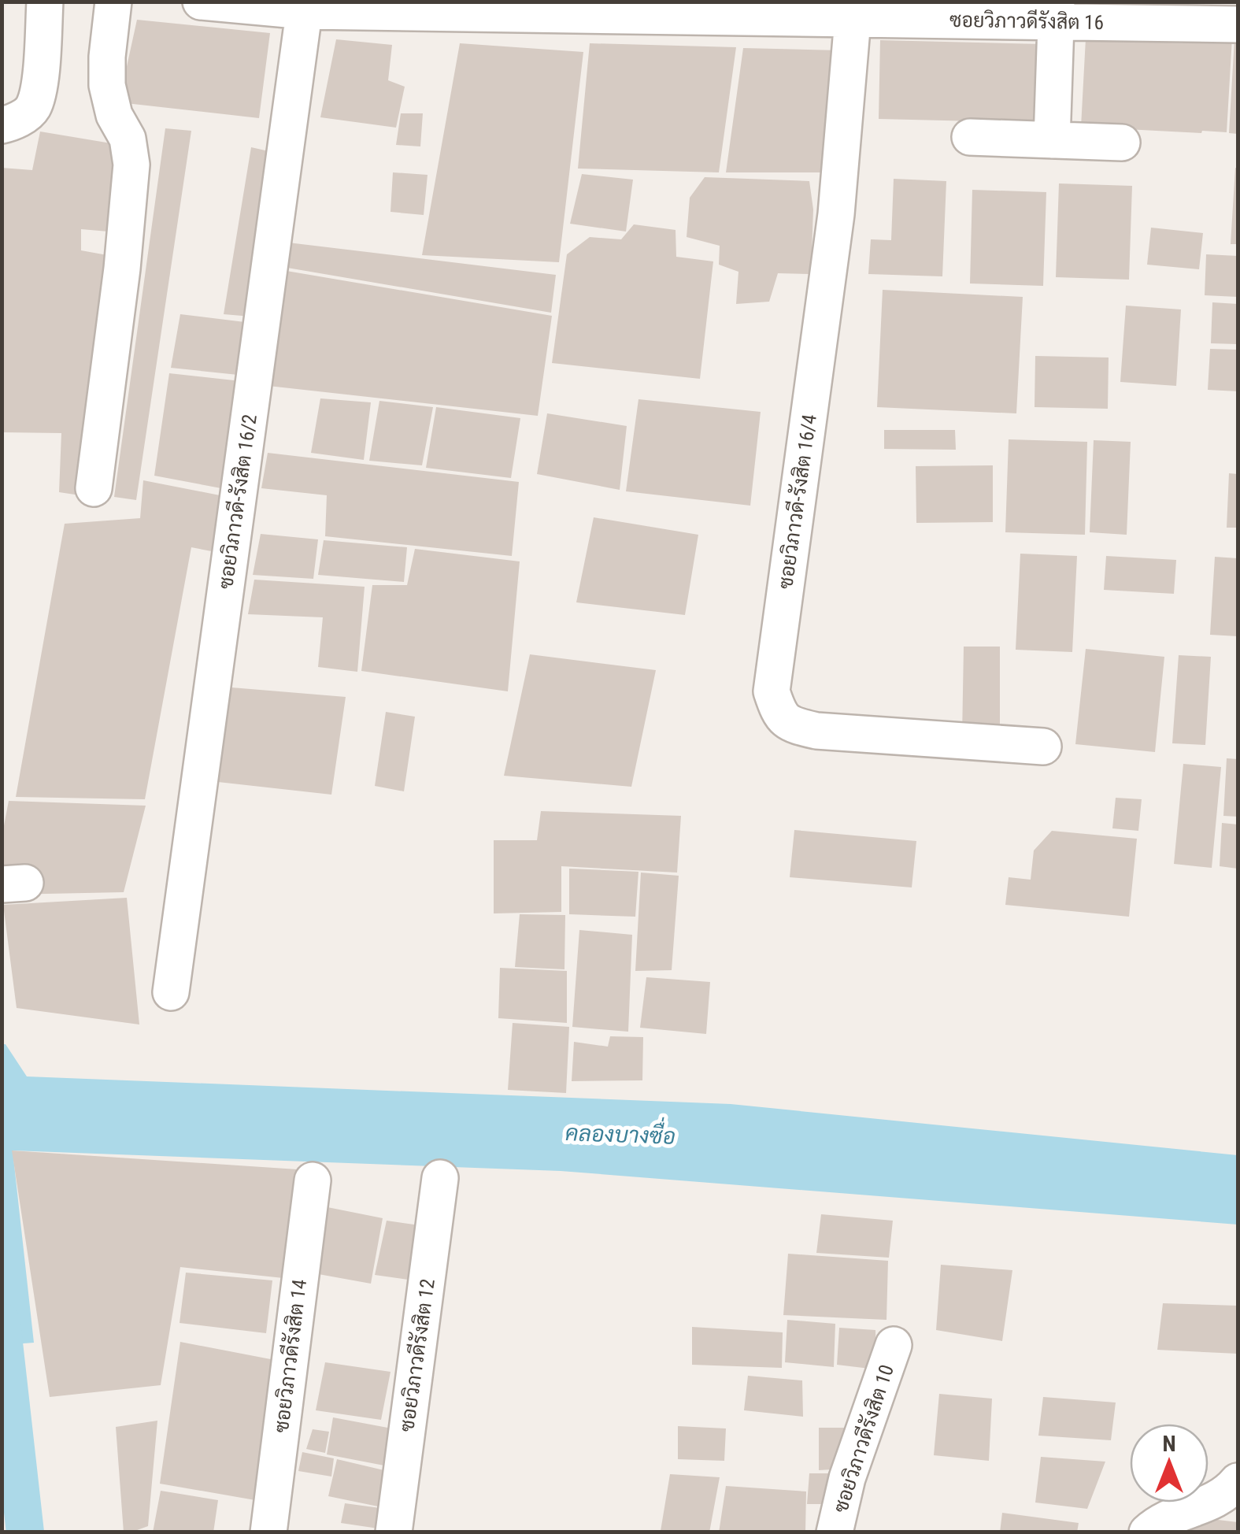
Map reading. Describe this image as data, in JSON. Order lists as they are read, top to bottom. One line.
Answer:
{"streets":{"street":["ซอยวิภาวดีรังสิต 16","ซอยวิภาวดี-รังสิต 16/2","ซอยวิภาวดี-รังสิต 16/4","ซอยวิภาวดีรังสิต 12","ซอยวิภาวดีรังสิต 14","ซอยวิภาวดีรังสิต 10"]},"crossings":[["ซอยวิภาวดีรังสิต 16","ซอยวิภาวดี-รังสิต 16/2"],["ซอยวิภาวดีรังสิต 16","ซอยวิภาวดี-รังสิต 16/4"]],"water":["คลองบางซื่อ"],"north":"top"}
